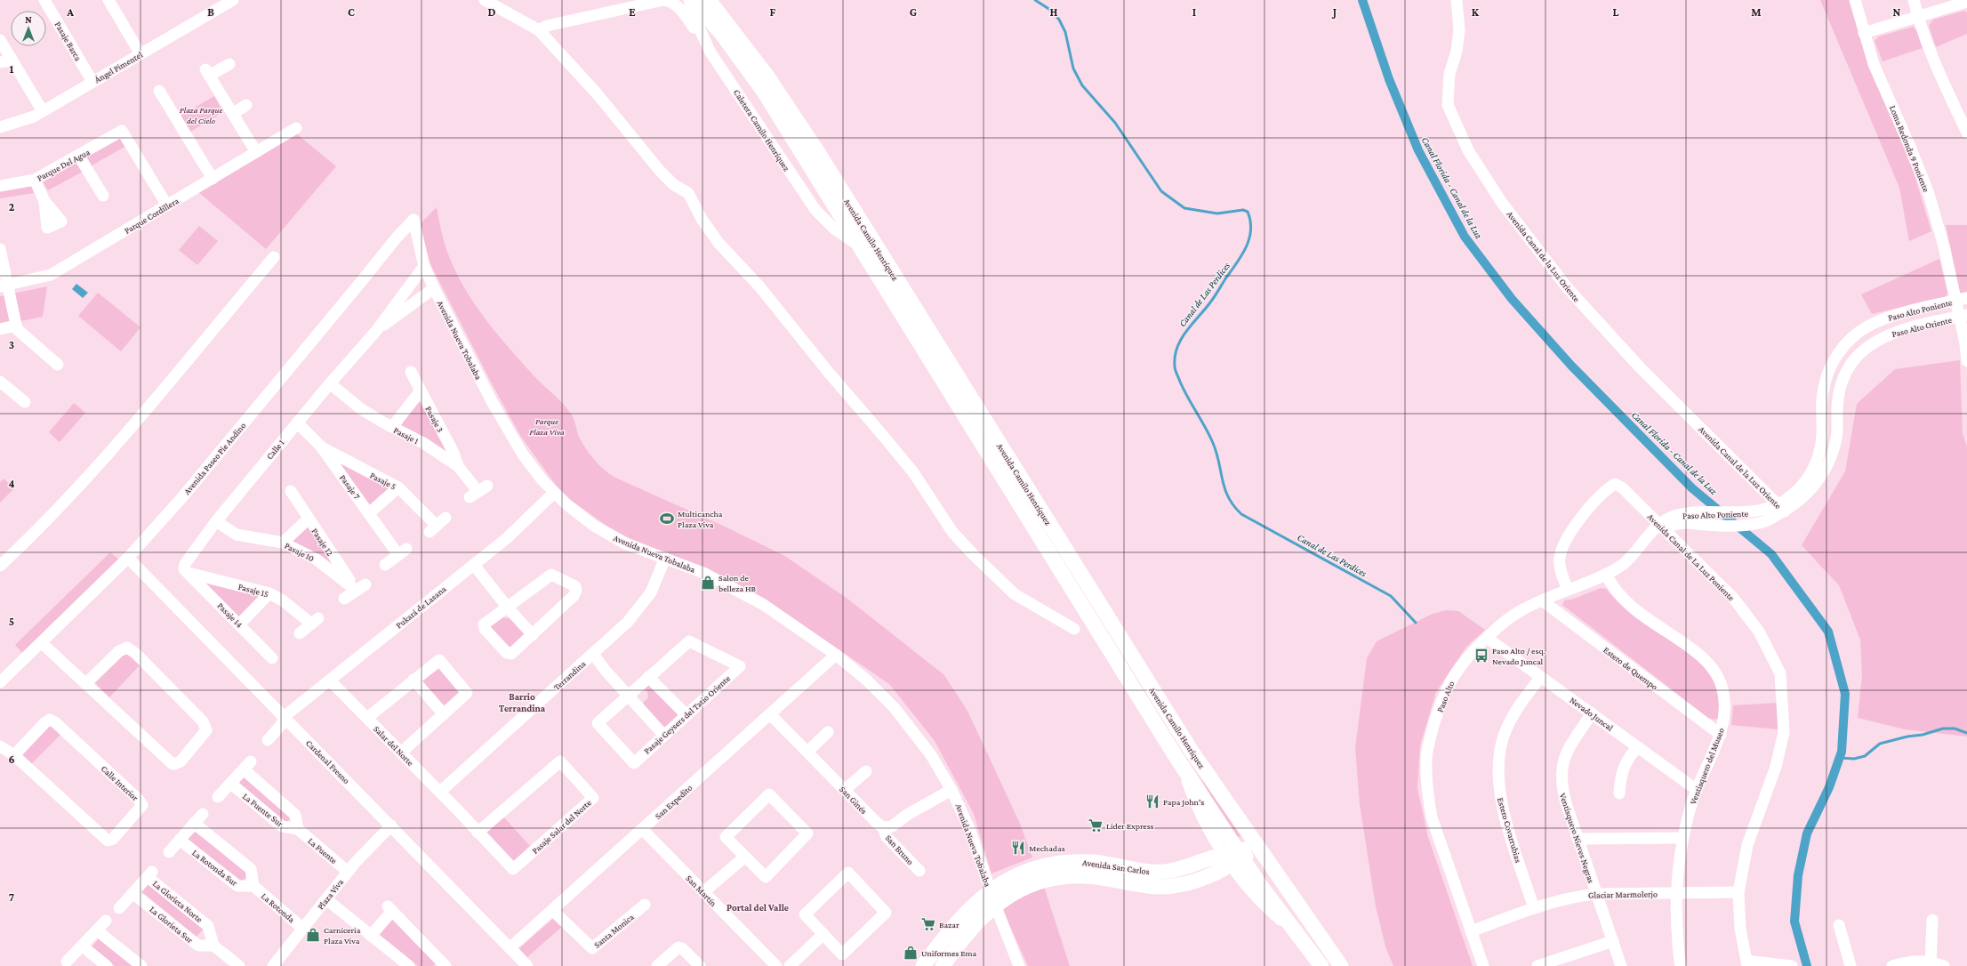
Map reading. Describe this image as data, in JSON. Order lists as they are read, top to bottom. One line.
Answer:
{"streets":{"main road":["Avenida Camilo Henríquez","Avenida San Carlos"],"street":["Pasaje Barca","Ángel Pimentel","Caletera Camilo Henríquez","Loma Redonda 9 Poniente","Parque Del Agua","Parque Cordillera","Avenida Canal de la Luz Oriente","Paso Alto Poniente","Paso Alto Oriente","Avenida Nueva Tobalaba","Pasaje 3","Pasaje 1","Calle 1","Avenida Paseo Pie Andino","Pasaje 5","Pasaje 7","Pasaje 12","Pasaje 10","Avenida Canal de La Luz Poniente","Pasaje 15","Pukará de Lasana","Pasaje 14","Estero de Quempo","Terrandina","Paso Alto","Nevado Juncal","Pasaje Geysers del Tatio Oriente","Salar del Norte","Cardenal Fresno","Ventisquero del Museo","Calle Interior","San Ginés","San Expedito","La Fuente Sur","Pasaje Salar del Norte","Estero Covarrubias","Ventisquero Nieves Negras","San Bruno","La Fuente","La Rotonda Sur","San Martín","Plaza Viva","Glaciar Marmolerjo","La Glorieta Norte","La Rotonda","La Glorieta Sur","Santa Monica"]},"crossings":[["Pasaje Barca","Ángel Pimentel"],["Caletera Camilo Henríquez","Avenida Camilo Henríquez"],["Loma Redonda 9 Poniente","Paso Alto Poniente"],["Loma Redonda 9 Poniente","Paso Alto Oriente"],["Parque Del Agua","Parque Cordillera"],["Avenida Camilo Henríquez","Avenida San Carlos"],["Avenida Canal de la Luz Oriente","Paso Alto Poniente"],["Avenida Canal de la Luz Oriente","Paso Alto Oriente"],["Paso Alto Poniente","Paso Alto Oriente"],["Paso Alto Poniente","Avenida Canal de La Luz Poniente"],["Paso Alto Poniente","Paso Alto"],["Paso Alto Oriente","Avenida Canal de La Luz Poniente"],["Paso Alto Oriente","Paso Alto"],["Avenida Nueva Tobalaba","Calle 1"],["Avenida Nueva Tobalaba","Avenida Paseo Pie Andino"],["Avenida Nueva Tobalaba","Pukará de Lasana"],["Avenida Nueva Tobalaba","Terrandina"],["Avenida Nueva Tobalaba","San Expedito"],["Avenida Nueva Tobalaba","Avenida San Carlos"],["Pasaje 3","Pasaje 1"],["Pasaje 1","Calle 1"],["Calle 1","Pasaje 7"],["Calle 1","Pasaje 10"],["Calle 1","Pasaje 15"],["Calle 1","Pasaje 14"],["Avenida Paseo Pie Andino","Cardenal Fresno"],["Pasaje 5","Pasaje 7"],["Pasaje 12","Pasaje 10"],["Avenida Canal de La Luz Poniente","Paso Alto"],["Avenida Canal de La Luz Poniente","Glaciar Marmolerjo"],["Pasaje 15","Pasaje 14"],["Pukará de Lasana","Salar del Norte"],["Pukará de Lasana","Cardenal Fresno"],["Estero de Quempo","Paso Alto"],["Estero de Quempo","Ventisquero del Museo"],["Terrandina","Salar del Norte"],["Paso Alto","Nevado Juncal"],["Paso Alto","Ventisquero del Museo"],["Paso Alto","Glaciar Marmolerjo"],["Nevado Juncal","Ventisquero del Museo"],["Nevado Juncal","Estero Covarrubias"],["Nevado Juncal","Ventisquero Nieves Negras"],["Salar del Norte","Pasaje Salar del Norte"],["Cardenal Fresno","San Expedito"],["Cardenal Fresno","Plaza Viva"],["Ventisquero del Museo","Glaciar Marmolerjo"],["San Ginés","San Expedito"],["San Ginés","San Bruno"],["San Expedito","San Martín"],["San Expedito","Santa Monica"],["La Fuente Sur","La Fuente"],["Estero Covarrubias","Glaciar Marmolerjo"],["Ventisquero Nieves Negras","Glaciar Marmolerjo"],["La Fuente","Plaza Viva"],["La Rotonda Sur","La Rotonda"],["Plaza Viva","La Rotonda"],["La Glorieta Norte","La Glorieta Sur"]],"districts":["Barrio Terrandina","Portal del Valle"],"water":["Canal Florida - Canal de la Luz","Canal de Las Perdices"],"parks":["Plaza Parque del Cielo","Parque Plaza Viva"],"places":{"sports":["Multicancha Plaza Viva"],"shop":["Salon de belleza HB","Carniceria Plaza Viva","Uniformes Ema"],"bus stop":["Paso Alto / esq. Nevado Juncal"],"restaurant":["Papa John's","Mechadas"],"supermarket":["Lider Express","Bazar"]},"north":"top","grid":{"columns":["A","B","C","D","E","F","G","H","I","J","K","L","M","N"],"rows":["1","2","3","4","5","6","7"]}}
